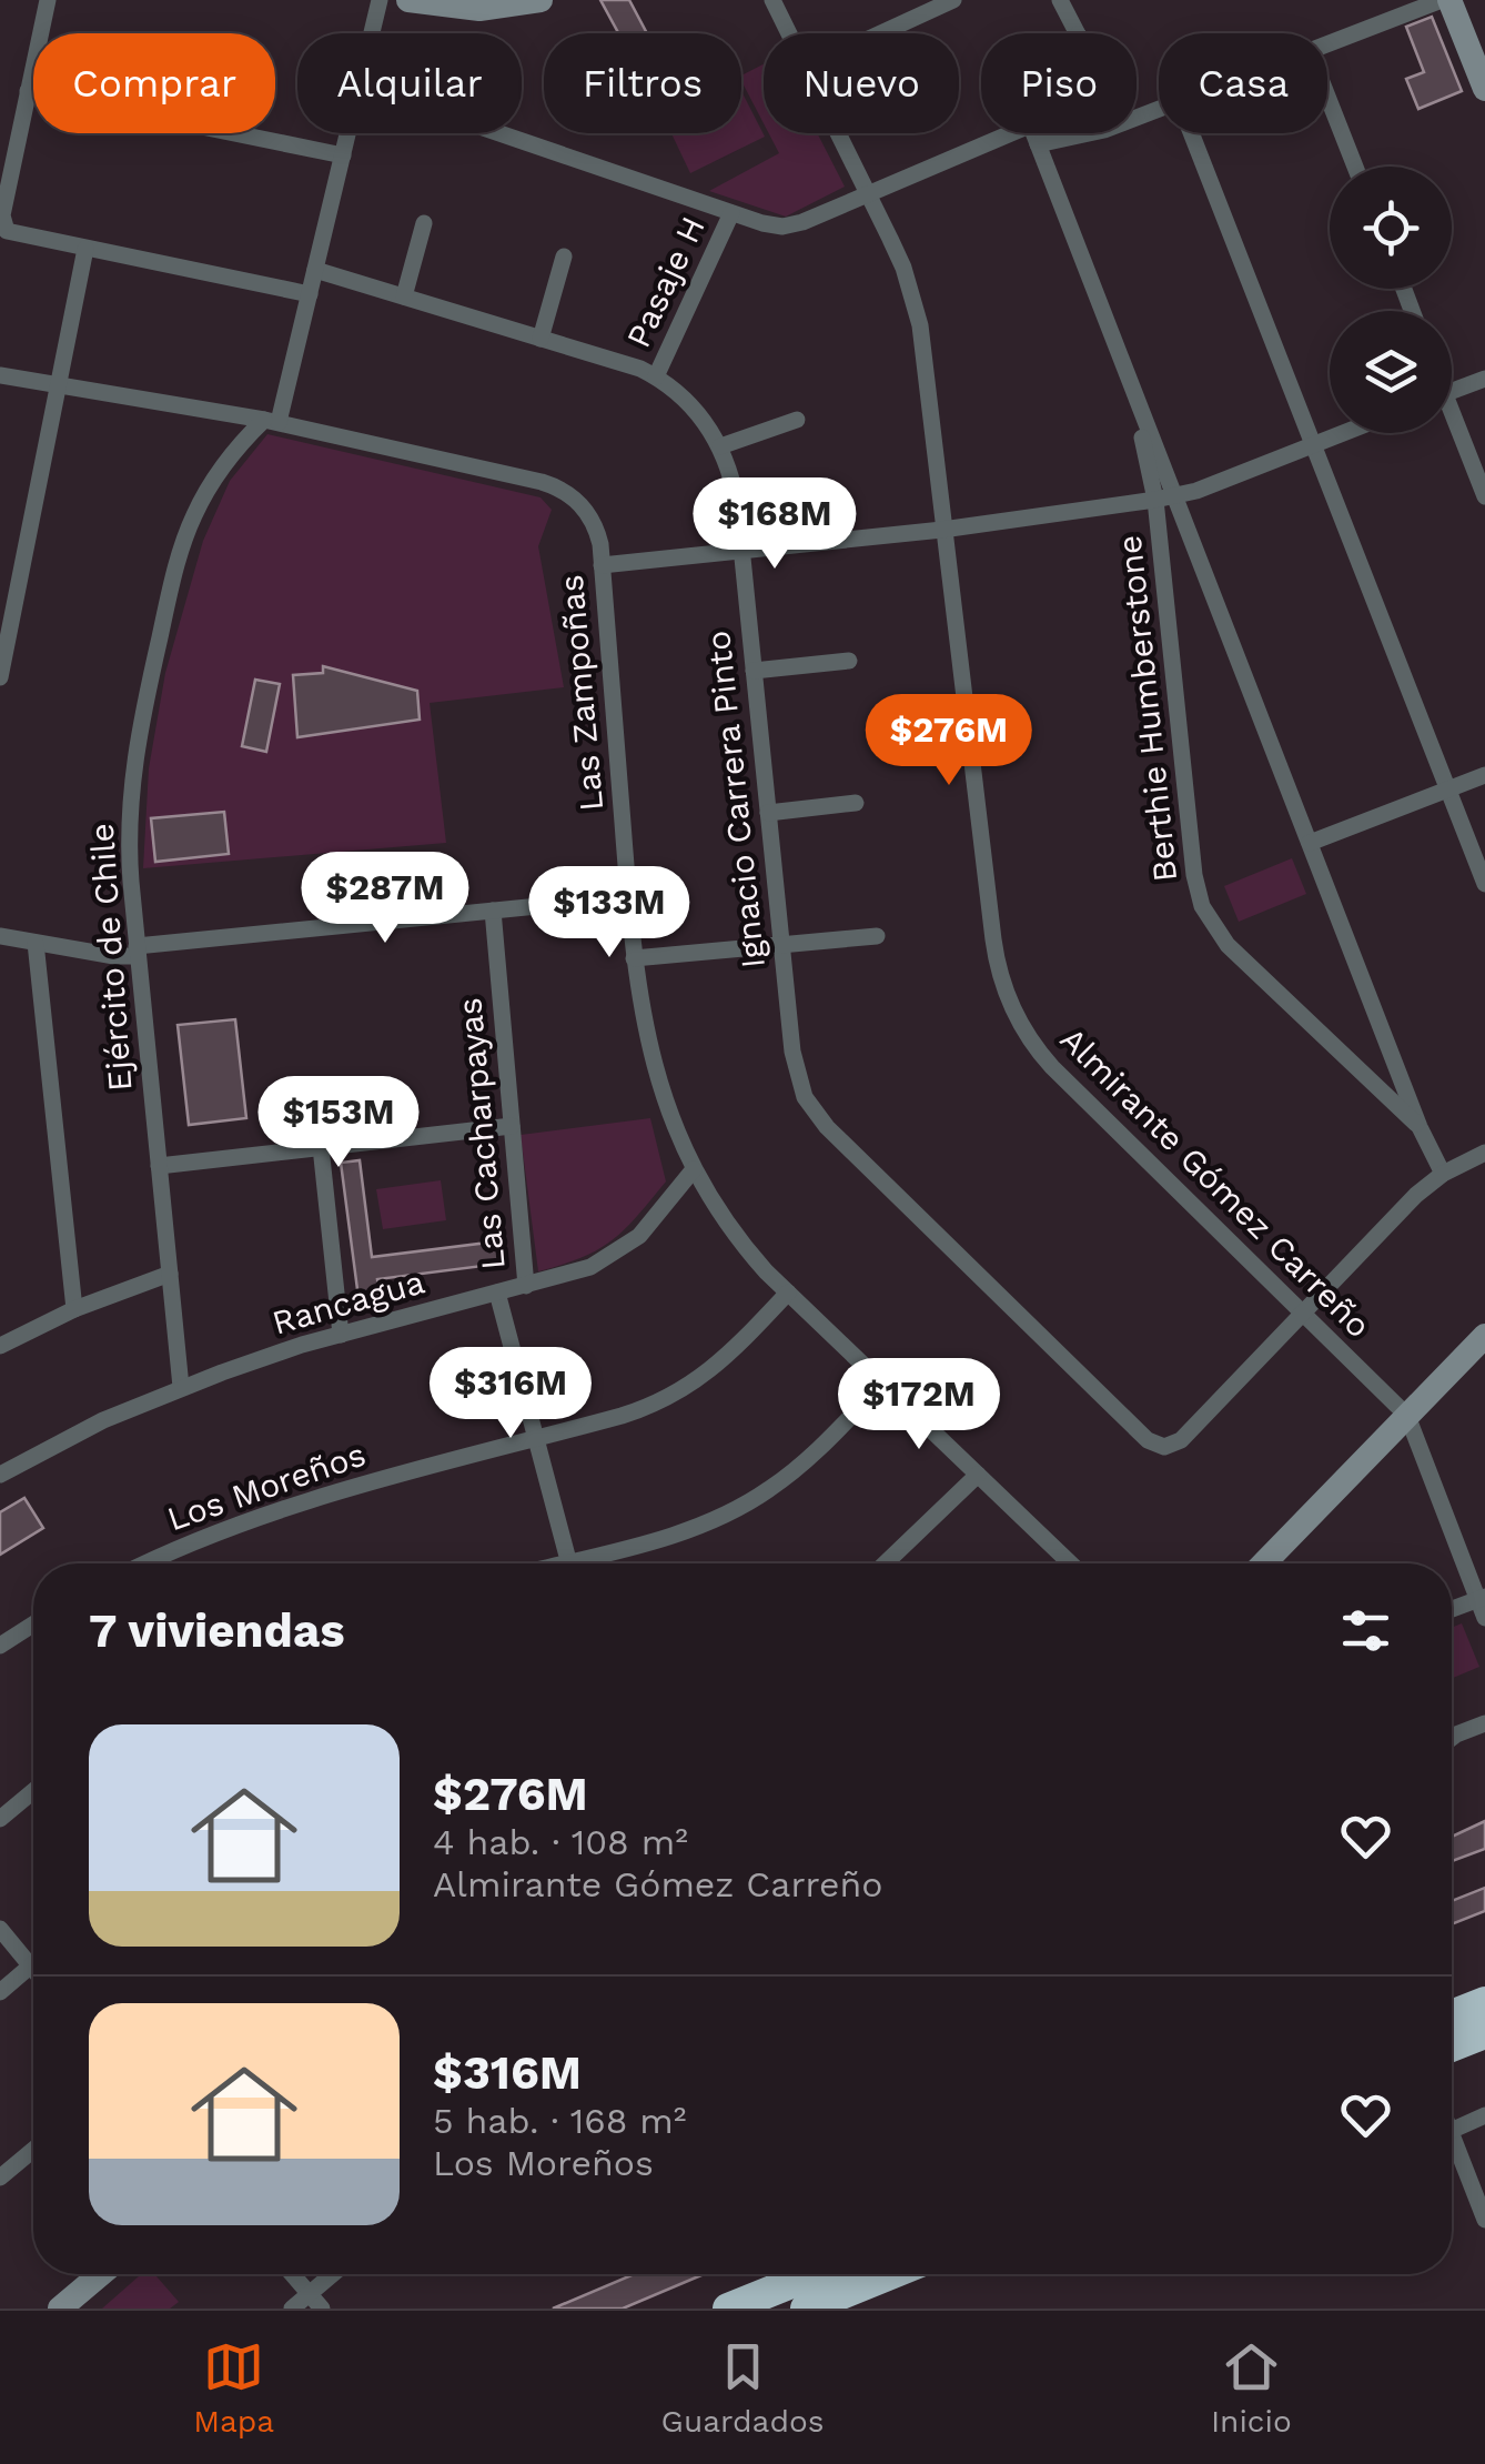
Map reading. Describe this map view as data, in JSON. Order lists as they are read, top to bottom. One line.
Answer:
{"streets":{"street":["Pasaje H","Las Zampoñas","Berthie Humberstone","Ignacio Carrera Pinto","Ejército de Chile","Las Cacharpayas","Almirante Gómez Carreño","Rancagua","Los Moreños"]},"crossings":[["Pasaje H","Ignacio Carrera Pinto"],["Las Zampoñas","Ejército de Chile"],["Las Zampoñas","Rancagua"],["Las Zampoñas","Los Moreños"],["Ignacio Carrera Pinto","Ejército de Chile"],["Ignacio Carrera Pinto","Almirante Gómez Carreño"],["Ejército de Chile","Rancagua"],["Las Cacharpayas","Rancagua"],["Las Cacharpayas","Los Moreños"]],"page":{"chip":["Comprar","Alquilar","Filtros","Nuevo","Piso","Casa"],"price":["$168M","$276M","$287M","$133M","$153M","$316M","$172M"],"heading":"7 viviendas","list":[{"name":"$276M","note":"4 hab. · 108 m² · Almirante Gómez Carreño"},{"name":"$316M","note":"5 hab. · 168 m² · Los Moreños"}],"tabs":["Mapa","Guardados","Inicio"]}}
